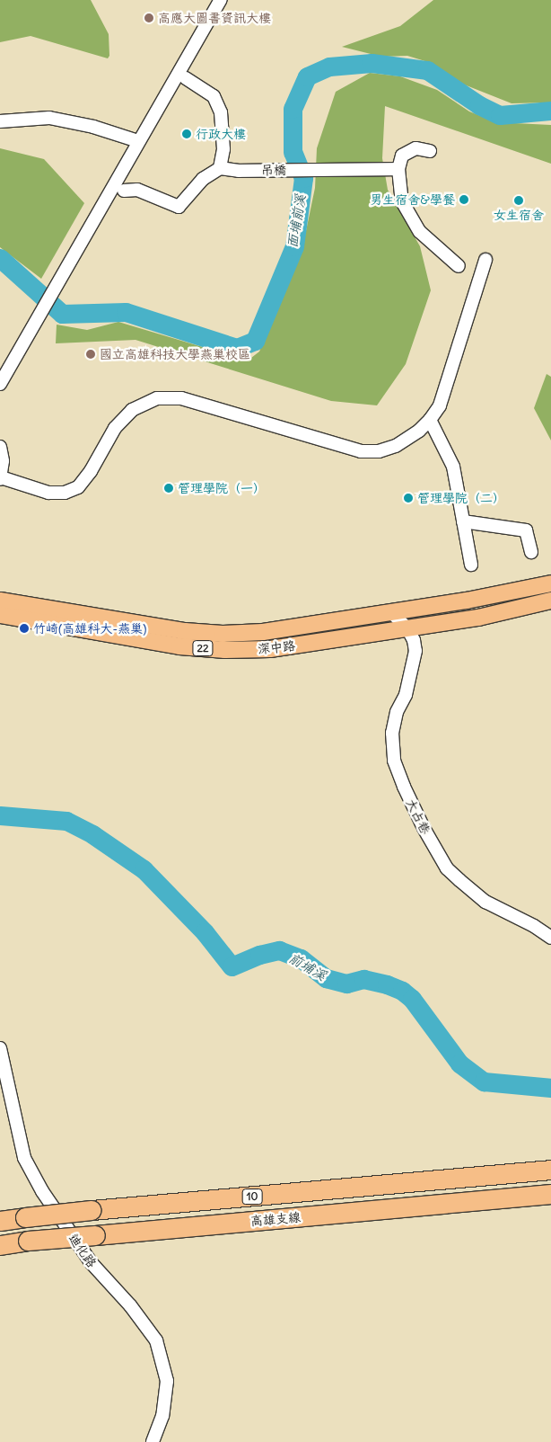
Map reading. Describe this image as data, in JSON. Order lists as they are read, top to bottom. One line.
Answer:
{"streets":{"highway":["10","高雄支線"],"main road":["深中路","22"],"street":["吊橋","大占巷","迪化路"]},"crossings":[["深中路","大占巷"]],"water":["面埔前溪","前埔溪"],"places":["高應大圖書資訊大樓","行政大樓","男生宿舍&學餐","女生宿舍","國立高雄科技大學燕巢校區","管理學院（一）","管理學院（二）","竹崎(高雄科大-燕巢)"]}
